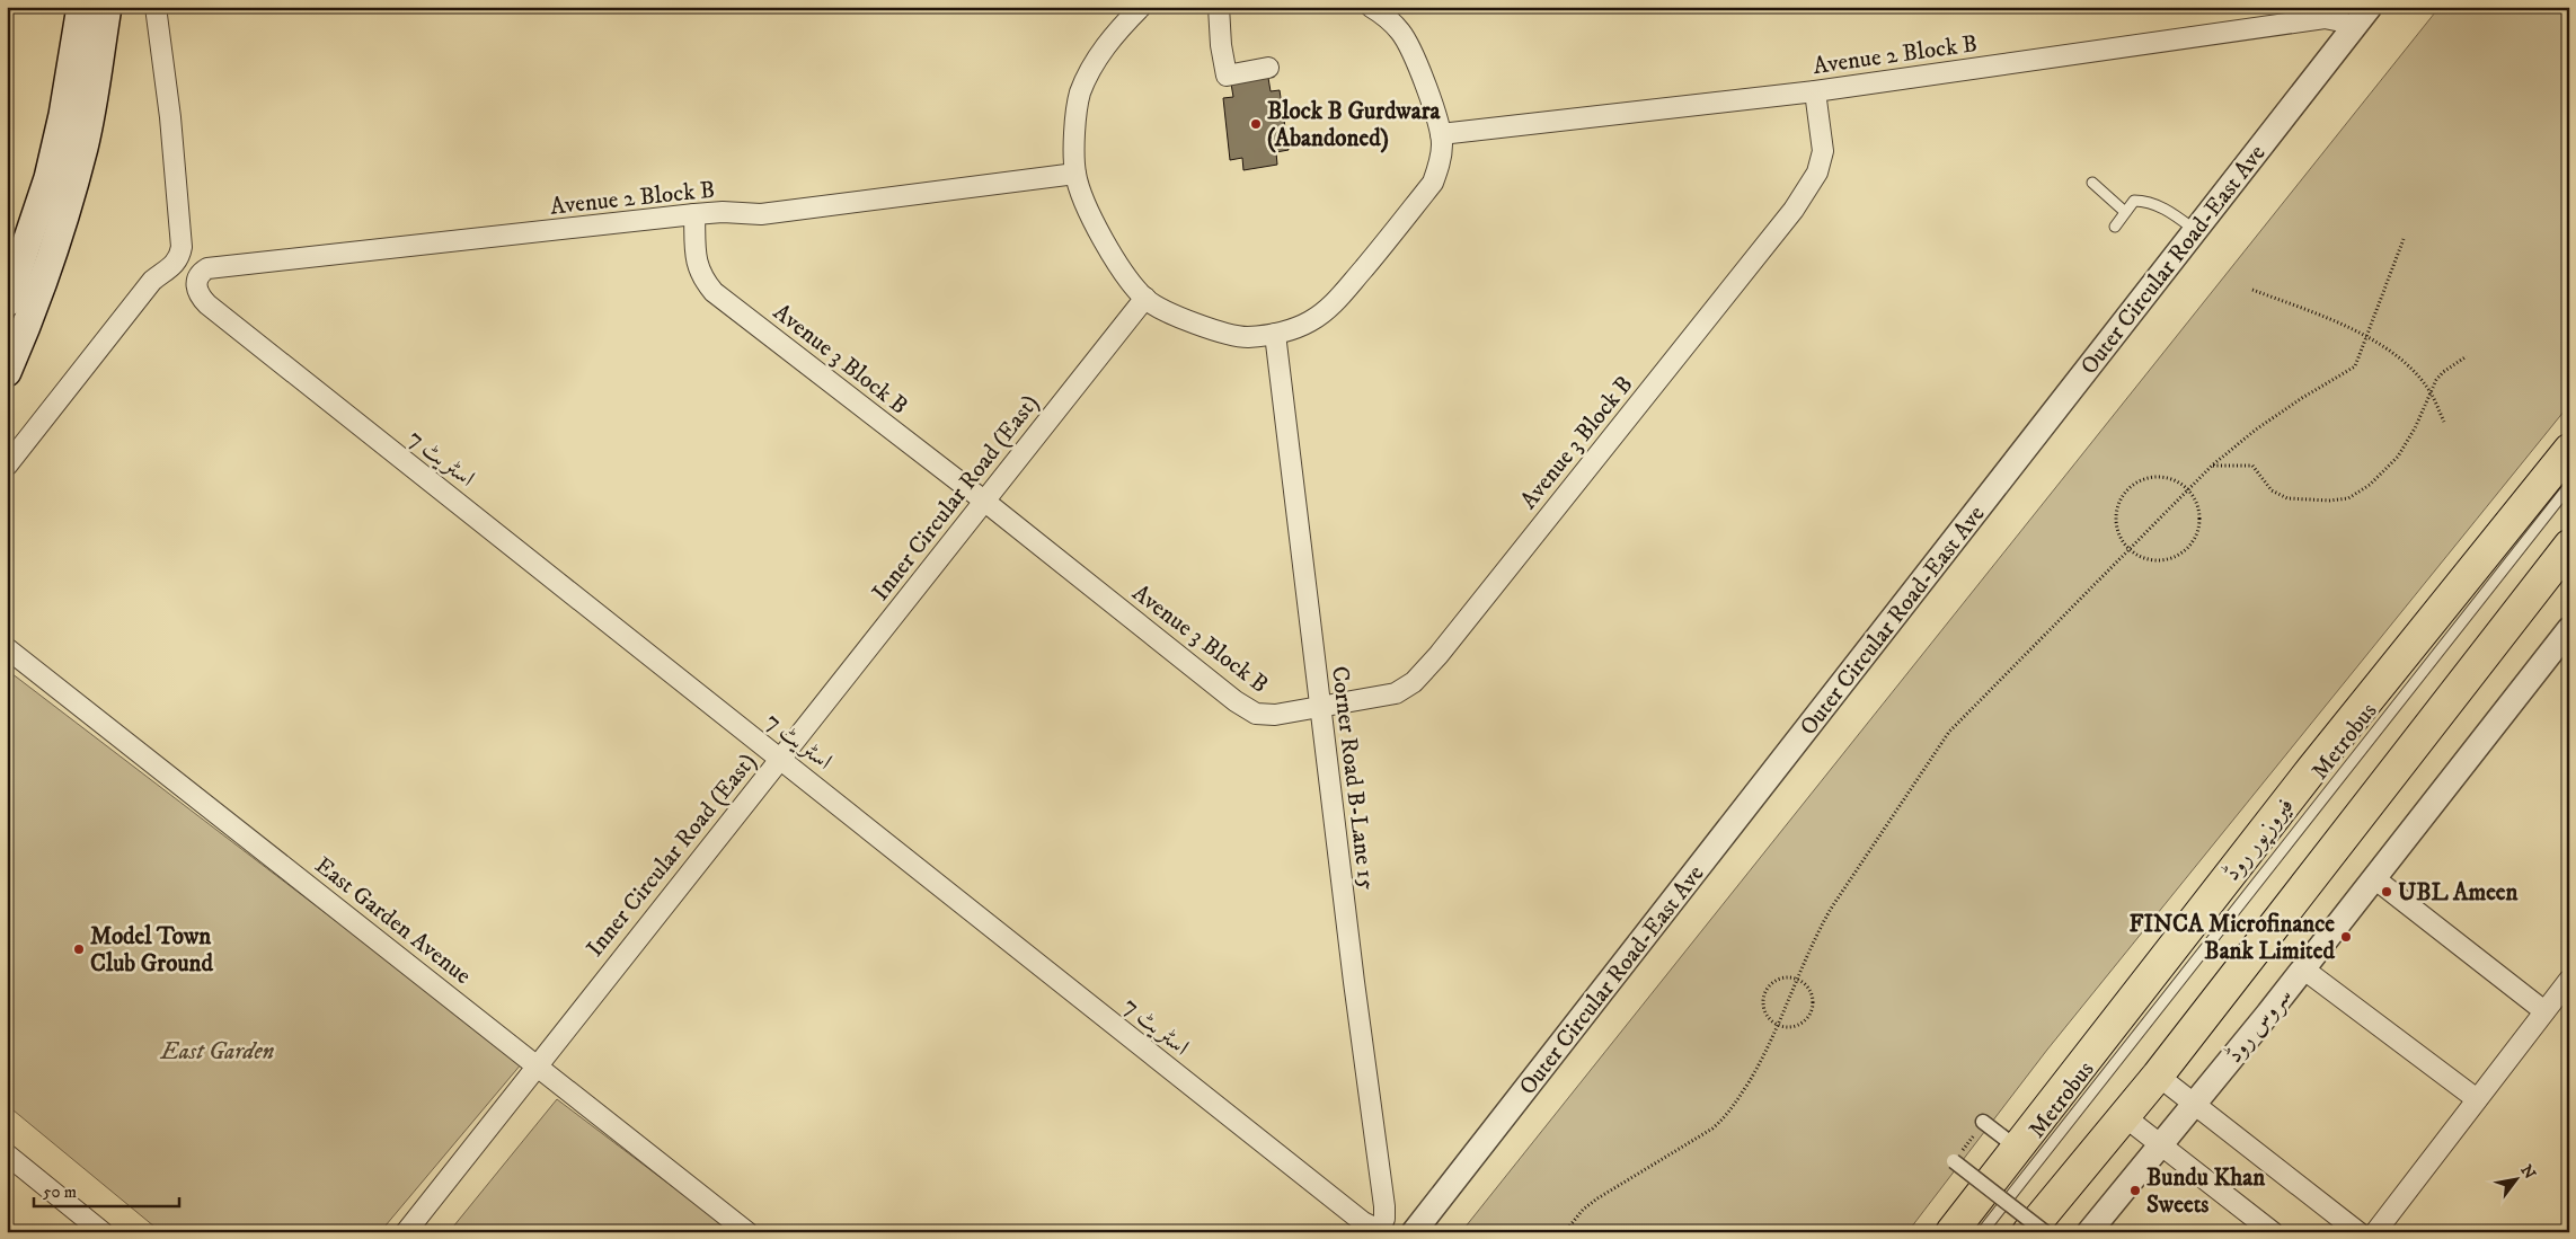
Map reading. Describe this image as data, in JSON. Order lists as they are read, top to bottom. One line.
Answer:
{"streets":{"main road":["فیروزپور روڈ"],"street":["Avenue 2 Block B","Outer Circular Road-East Ave","Avenue 3 Block B","اسٹریٹ 7","Inner Circular Road (East)","Corner Road B-Lane 15","East Garden Avenue","سروس روڈ"],"lane":["Metrobus"]},"crossings":[["Avenue 2 Block B","Outer Circular Road-East Ave"],["Avenue 2 Block B","Avenue 3 Block B"],["Avenue 2 Block B","اسٹریٹ 7"],["Avenue 3 Block B","Inner Circular Road (East)"],["Avenue 3 Block B","Corner Road B-Lane 15"],["اسٹریٹ 7","Inner Circular Road (East)"],["اسٹریٹ 7","Corner Road B-Lane 15"],["Inner Circular Road (East)","East Garden Avenue"]],"parks":["East Garden"],"places":["Block B Gurdwara (Abandoned)","UBL Ameen","FINCA Microfinance Bank Limited","Model Town Club Ground","Bundu Khan Sweets"],"scale_bar":"50 m","north":"top right"}
